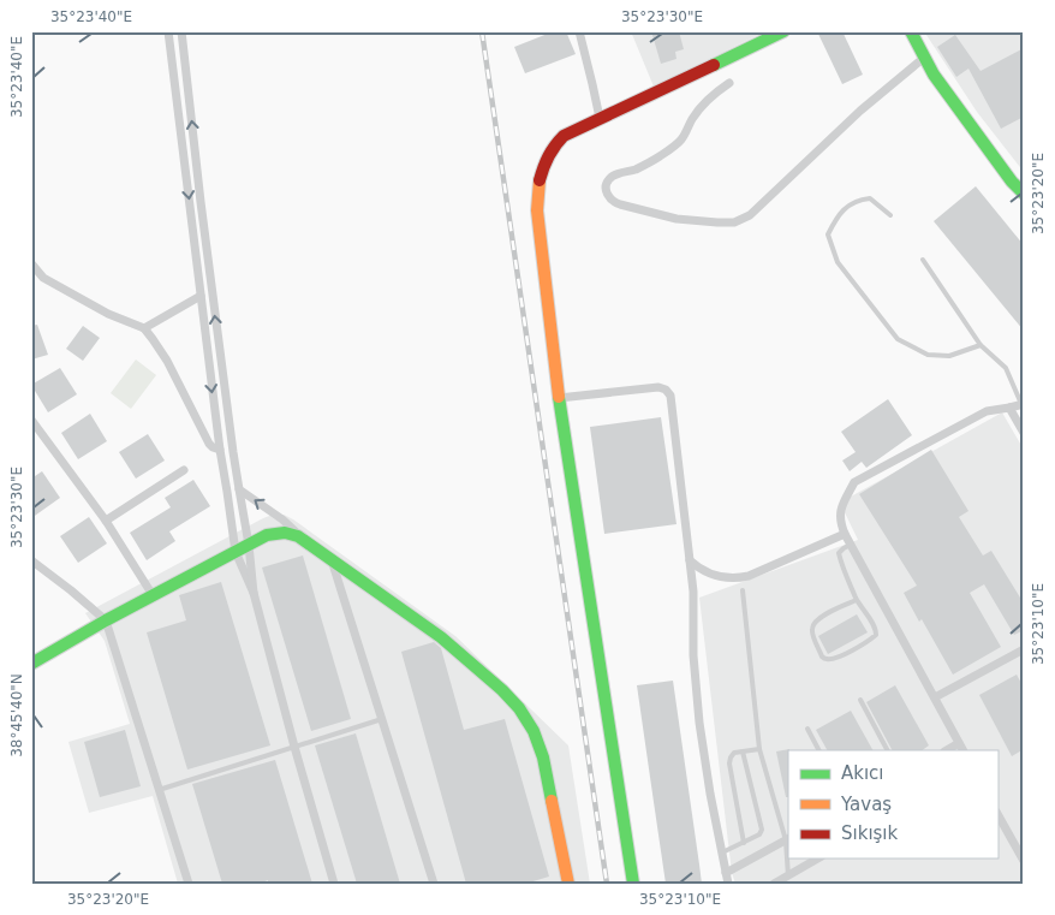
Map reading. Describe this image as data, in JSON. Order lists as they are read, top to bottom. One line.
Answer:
{"legend":["Akıcı","Yavaş","Sıkışık"],"coordinates":["35°23'40\"E","35°23'30\"E","35°23'20\"E","35°23'10\"E","38°45'40\"N"]}
